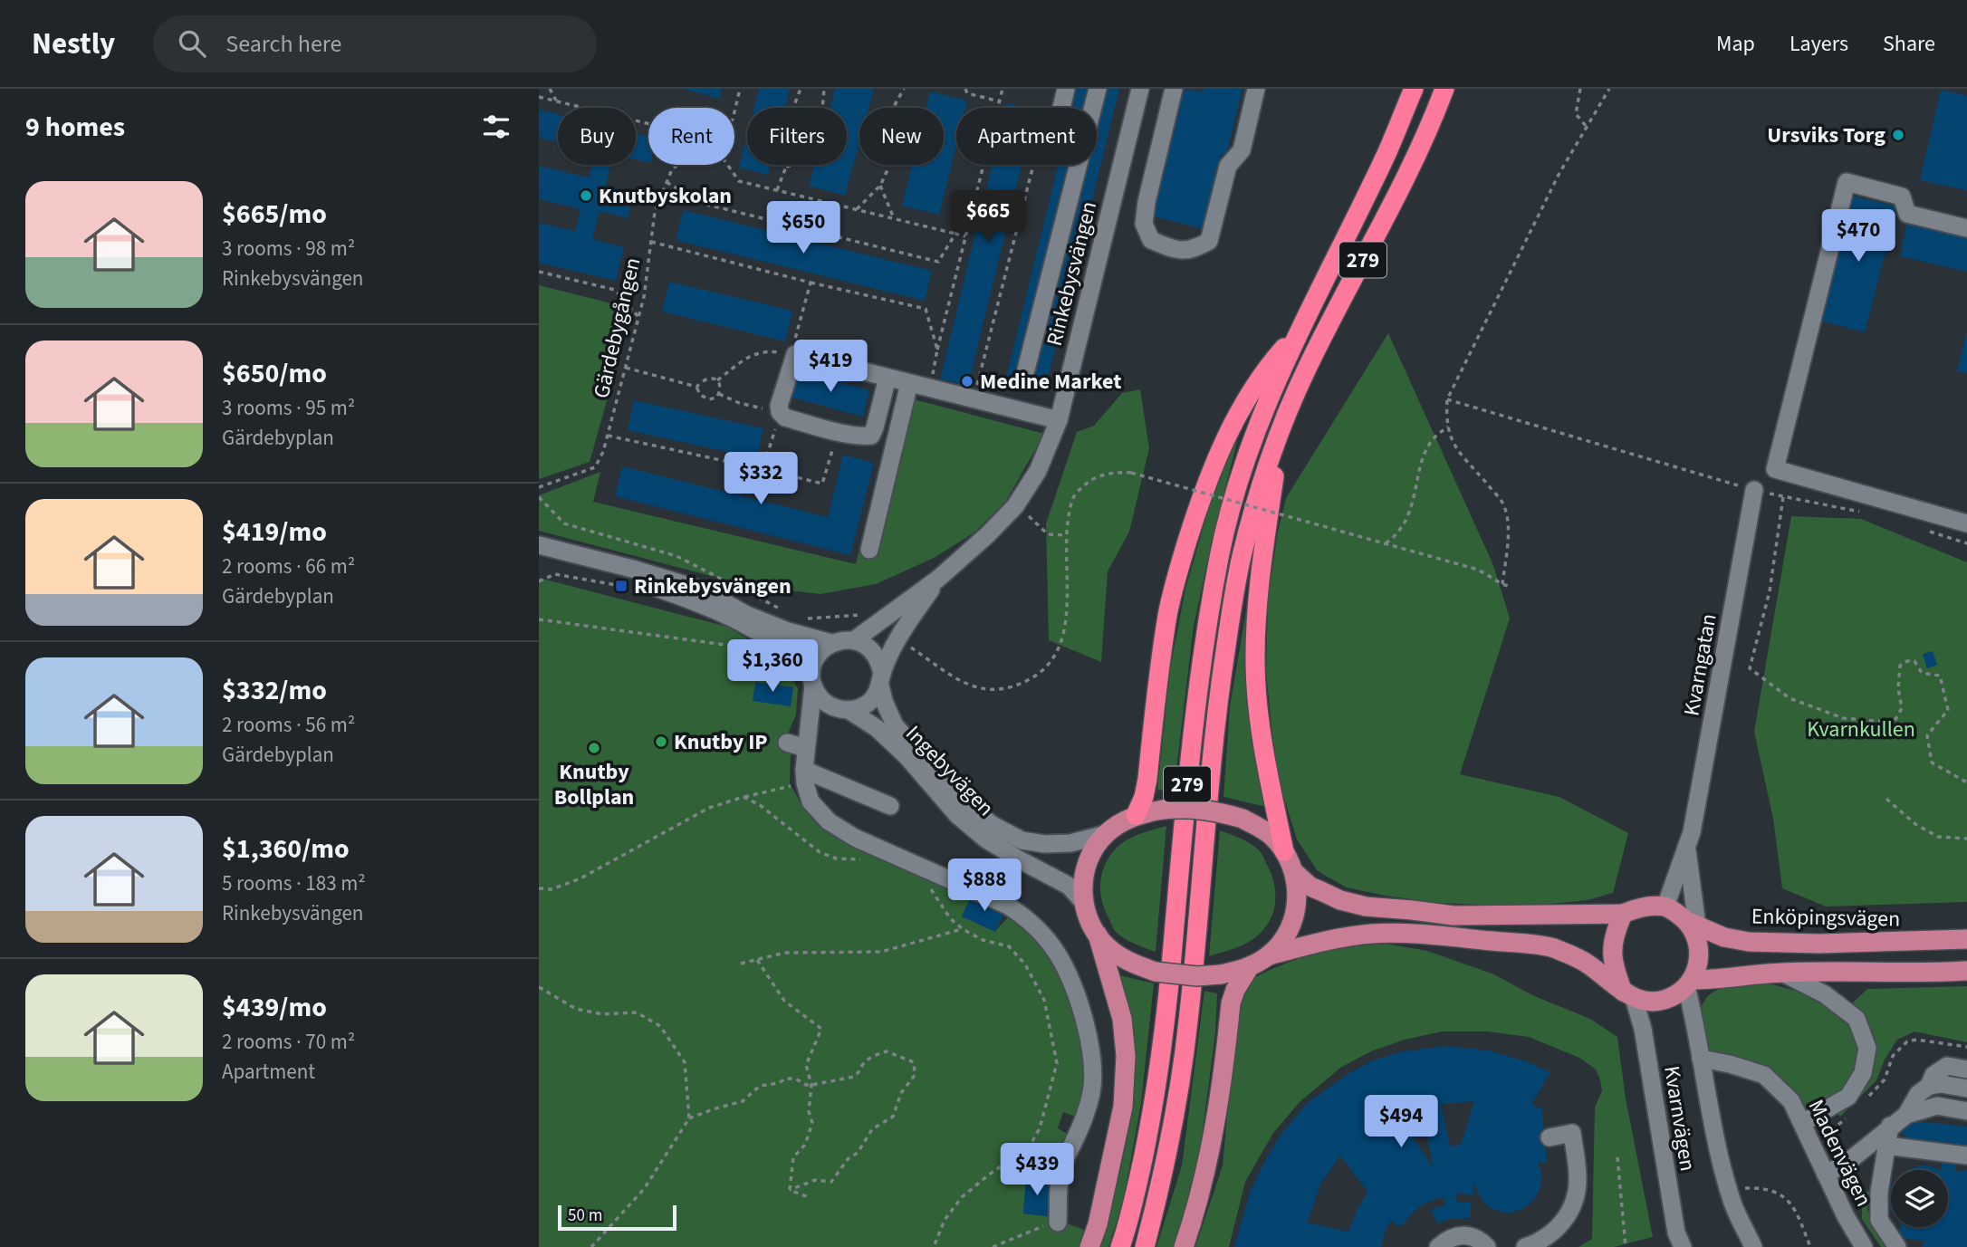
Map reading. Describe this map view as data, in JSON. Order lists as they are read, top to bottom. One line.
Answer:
{"streets":{"highway":["279"],"main road":["Enköpingsvägen"],"street":["Rinkebysvängen","Kvarngatan","Ingebyvägen","Kvarnvägen","Madenvägen"],"path":["Gärdebygången"]},"crossings":[["Rinkebysvängen","Ingebyvägen"],["Enköpingsvägen","Kvarnvägen"],["Kvarnvägen","Madenvägen"]],"parks":["Kvarnkullen"],"places":{"other":["Ursviks Torg","Knutbyskolan","Medine Market","Knutby IP","Knutby Bollplan"],"transit":["Rinkebysvängen"]},"scale_bar":"50 m","page":{"header":"Nestly","search":"Search here","nav":["Map","Layers","Share"],"heading":"9 homes","chip":["Buy","Rent","Filters","New","Apartment"],"list":[{"name":"$665/mo","note":"3 rooms · 98 m² · Rinkebysvängen"},{"name":"$650/mo","note":"3 rooms · 95 m² · Gärdebyplan"},{"name":"$419/mo","note":"2 rooms · 66 m² · Gärdebyplan"},{"name":"$332/mo","note":"2 rooms · 56 m² · Gärdebyplan"},{"name":"$1,360/mo","note":"5 rooms · 183 m² · Rinkebysvängen"},{"name":"$439/mo","note":"2 rooms · 70 m² · Apartment"}],"price":["$665","$650","$470","$419","$332","$1,360","$888","$494","$439"],"scale":"50 m"}}
